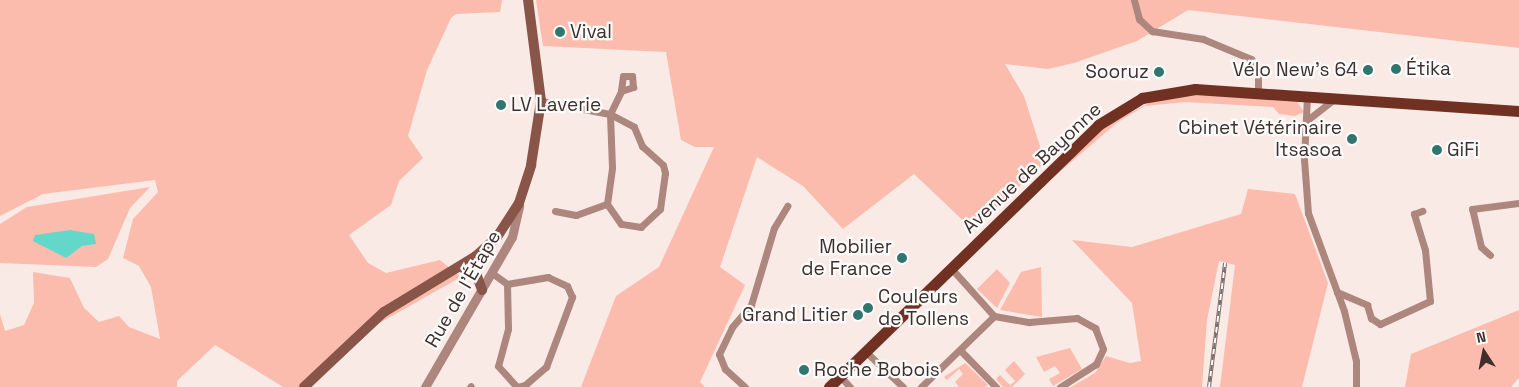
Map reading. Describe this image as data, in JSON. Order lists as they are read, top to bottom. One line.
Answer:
{"streets":{"main road":["Avenue de Bayonne"],"street":["Rue de l'Étape"]},"places":["Vival","Étika","Vélo New's 64","Sooruz","LV Laverie","Cbinet Vétérinaire Itsasoa","GiFi","Mobilier de France","Couleurs de Tollens","Grand Litier","Roche Bobois"],"north":"top"}
